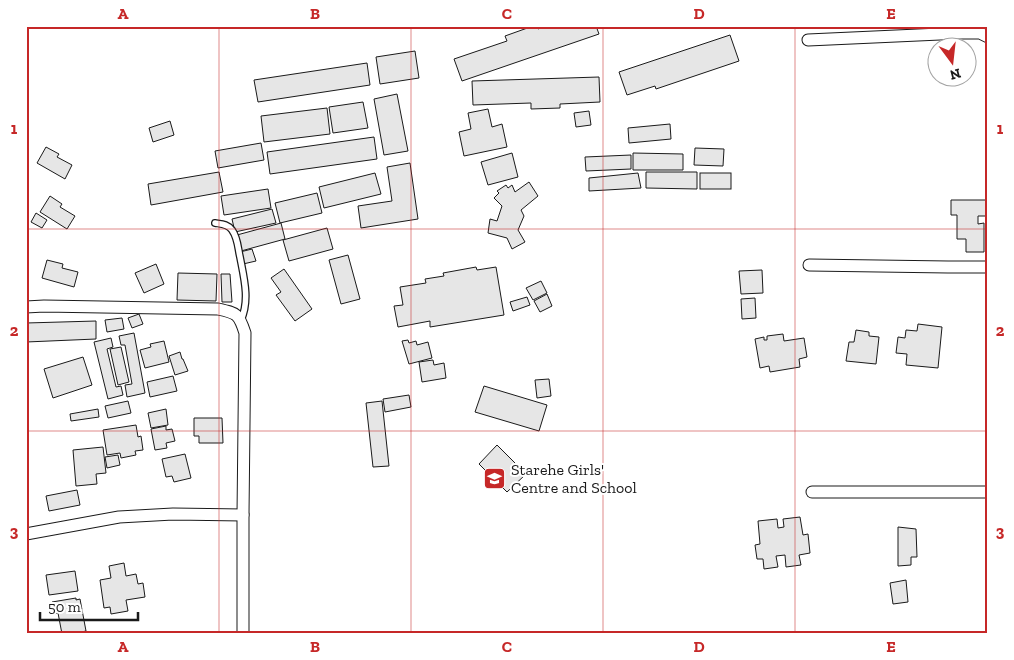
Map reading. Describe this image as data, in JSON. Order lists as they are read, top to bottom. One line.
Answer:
{"places":{"school or university":["Starehe Girls' Centre and School"]},"scale_bar":"50 m","north":"bottom","grid":{"columns":["A","B","C","D","E"],"rows":["1","2","3"]}}
